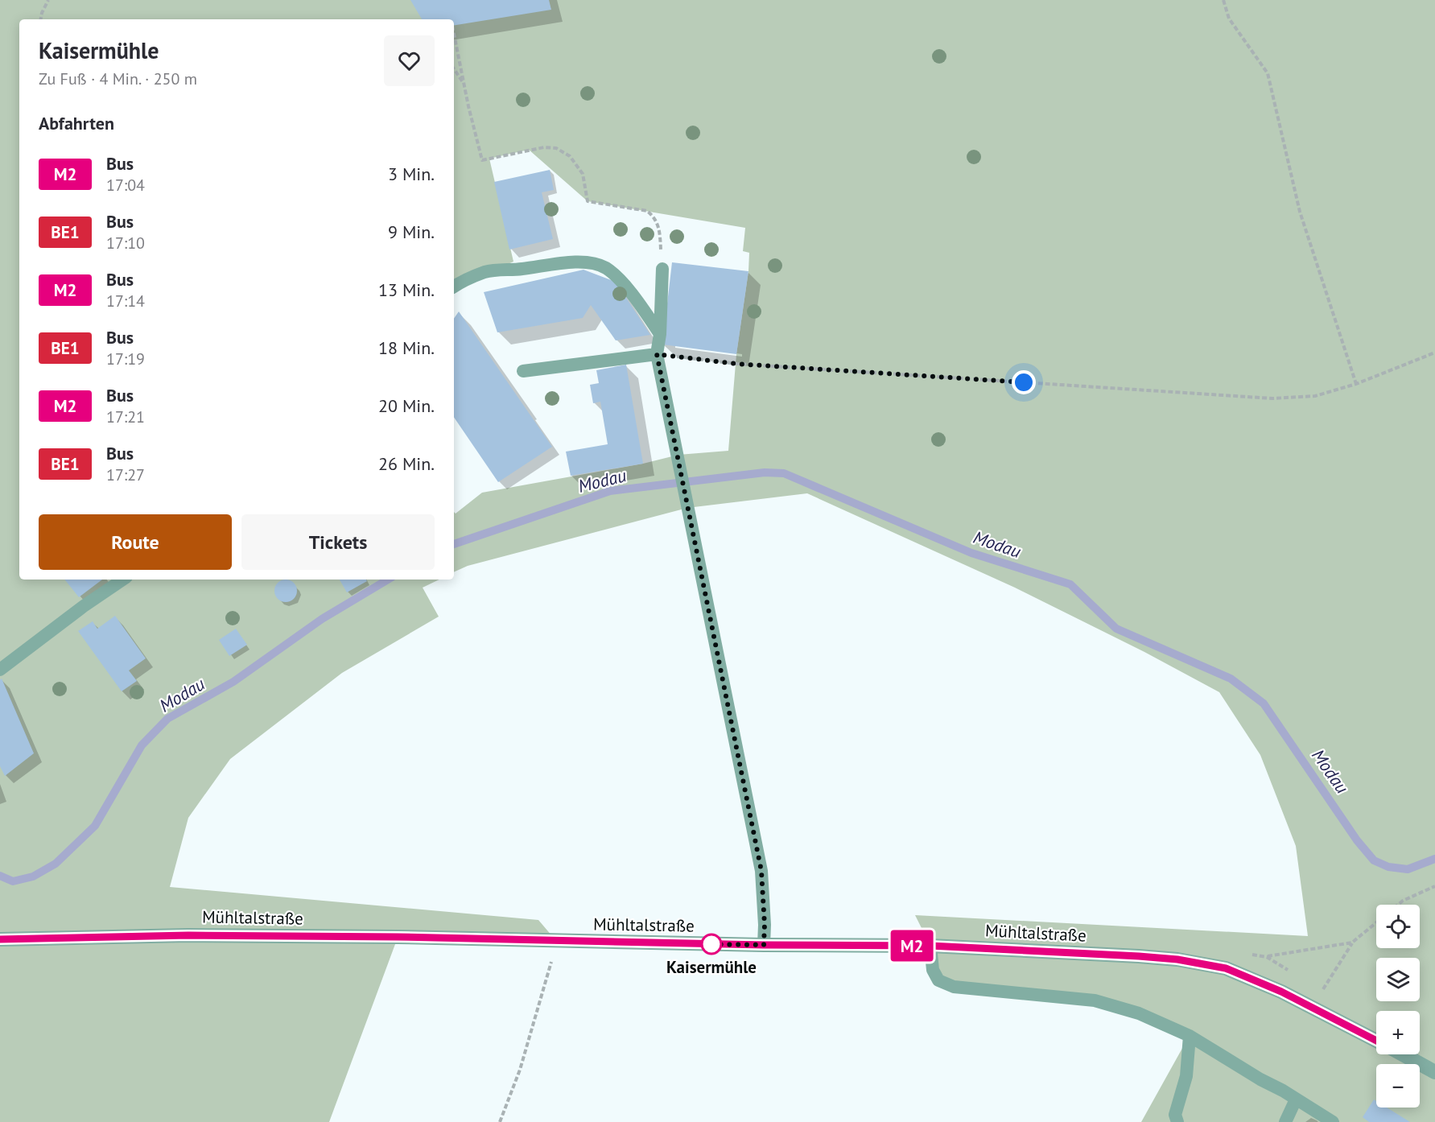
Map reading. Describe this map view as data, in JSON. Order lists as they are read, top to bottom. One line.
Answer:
{"streets":{"street":["Mühltalstraße"]},"water":["Modau"],"places":["Kaisermühle"],"lines":["bus line M2"],"page":{"on_map":"M2","heading":[["Kaisermühle","Zu Fuß · 4 Min. · 250 m"],"Abfahrten"],"list":[{"mark":"M2","name":"Bus","note":"17:04","value":"3 Min."},{"mark":"BE1","name":"Bus","note":"17:10","value":"9 Min."},{"mark":"M2","name":"Bus","note":"17:14","value":"13 Min."},{"mark":"BE1","name":"Bus","note":"17:19","value":"18 Min."},{"mark":"M2","name":"Bus","note":"17:21","value":"20 Min."},{"mark":"BE1","name":"Bus","note":"17:27","value":"26 Min."}],"buttons":["Route","Tickets"],"map_buttons":["+","−"]}}
